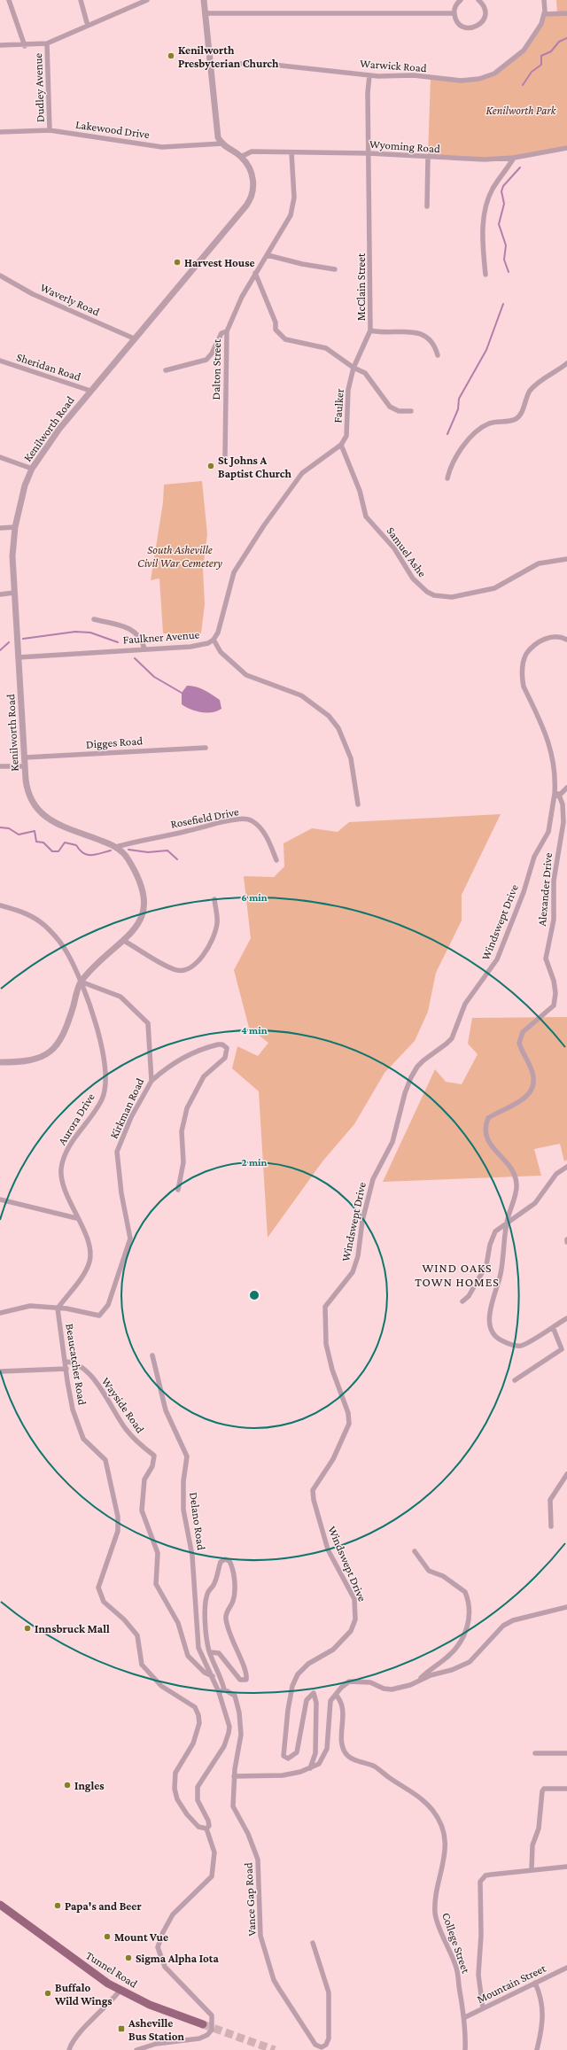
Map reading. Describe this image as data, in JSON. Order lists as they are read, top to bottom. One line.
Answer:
{"streets":{"main road":["Tunnel Road"],"street":["Warwick Road","Dudley Avenue","Lakewood Drive","Wyoming Road","McClain Street","Waverly Road","Sheridan Road","Dalton Street","Faulker","Kenilworth Road","Samuel Ashe","Faulkner Avenue","Digges Road","Rosefield Drive","Alexander Drive","Windswept Drive","Kirkman Road","Aurora Drive","Beaucatcher Road","Wayside Road","Delano Road","Vance Gap Road","College Street","Mountain Street"]},"crossings":[["Warwick Road","McClain Street"],["Dudley Avenue","Lakewood Drive"],["Lakewood Drive","Kenilworth Road"],["Wyoming Road","McClain Street"],["Wyoming Road","Dalton Street"],["Wyoming Road","Kenilworth Road"],["McClain Street","Faulker"],["Waverly Road","Kenilworth Road"],["Sheridan Road","Kenilworth Road"],["Faulker","Samuel Ashe"],["Faulker","Faulkner Avenue"],["Kenilworth Road","Faulkner Avenue"],["Kenilworth Road","Digges Road"],["Kenilworth Road","Rosefield Drive"],["Kenilworth Road","Kirkman Road"],["Kenilworth Road","Aurora Drive"],["Samuel Ashe","Faulkner Avenue"],["Alexander Drive","Windswept Drive"],["Kirkman Road","Aurora Drive"],["Kirkman Road","Beaucatcher Road"],["Aurora Drive","Beaucatcher Road"],["Beaucatcher Road","Wayside Road"],["Wayside Road","Delano Road"],["College Street","Mountain Street"]],"districts":["WIND OAKS TOWN HOMES"],"parks":["Kenilworth Park","South Asheville Civil War Cemetery"],"places":{"other":["Kenilworth Presbyterian Church","Harvest House","St Johns A Baptist Church","Innsbruck Mall","Ingles","Papa's and Beer","Mount Vue","Sigma Alpha Iota","Buffalo Wild Wings"],"transit":["Asheville Bus Station"]},"rings":["6 min","4 min","2 min"]}
